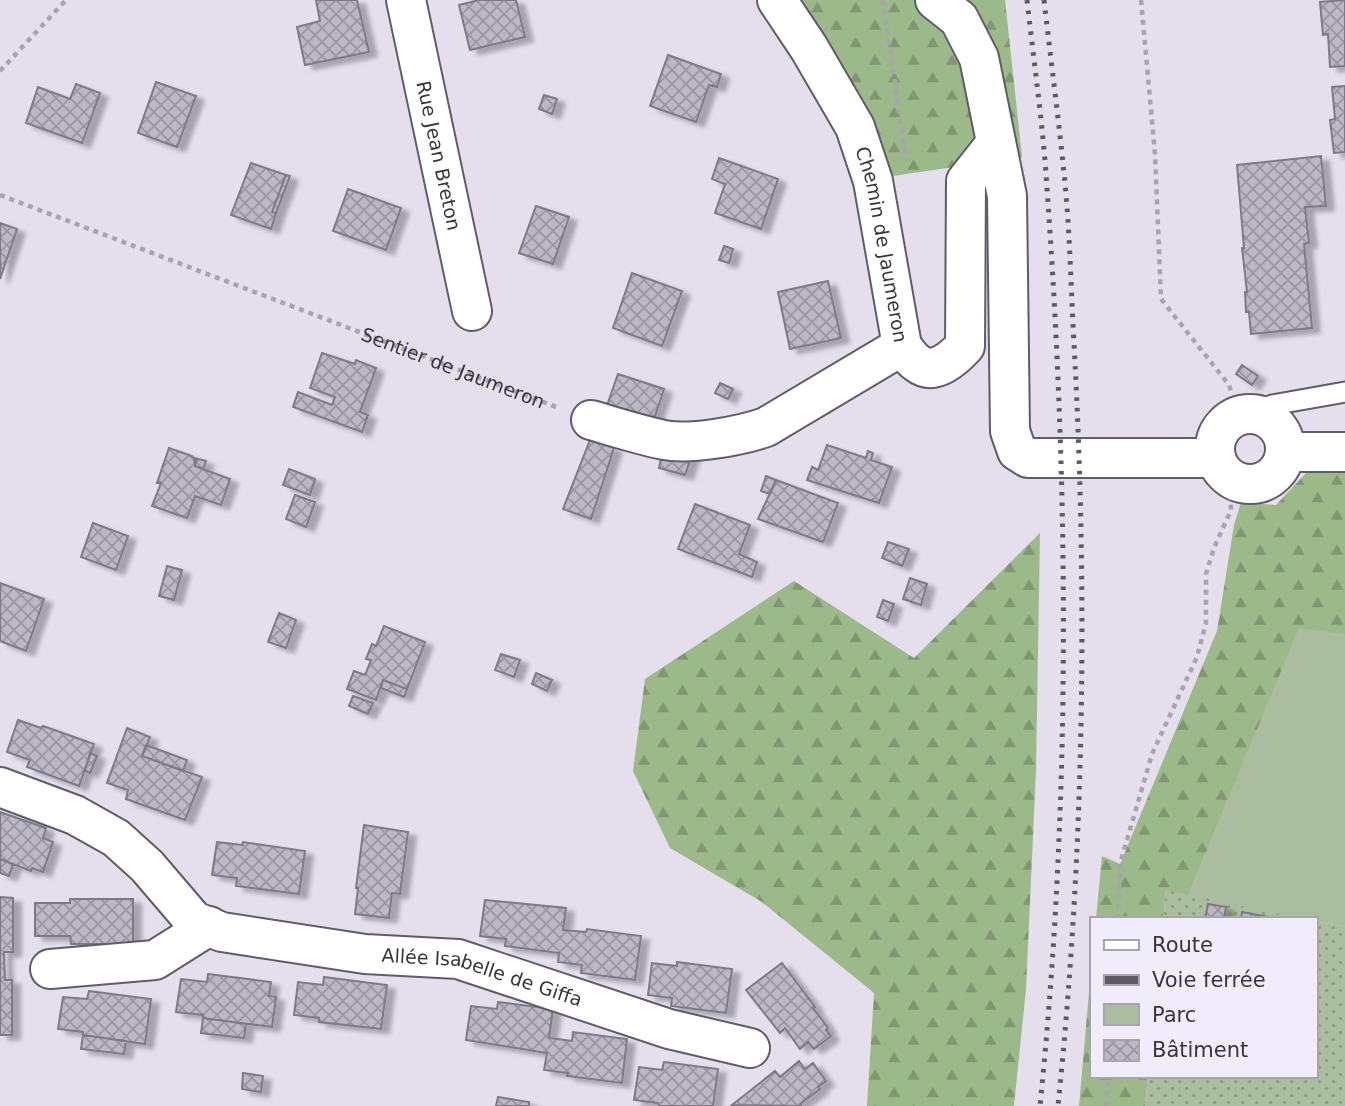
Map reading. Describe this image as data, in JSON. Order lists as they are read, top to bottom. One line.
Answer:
{"streets":{"street":["Rue Jean Breton","Chemin de Jaumeron","Allée Isabelle de Giffa"],"path":["Sentier de Jaumeron"]},"legend":["Route","Voie ferrée","Parc","Bâtiment"]}
